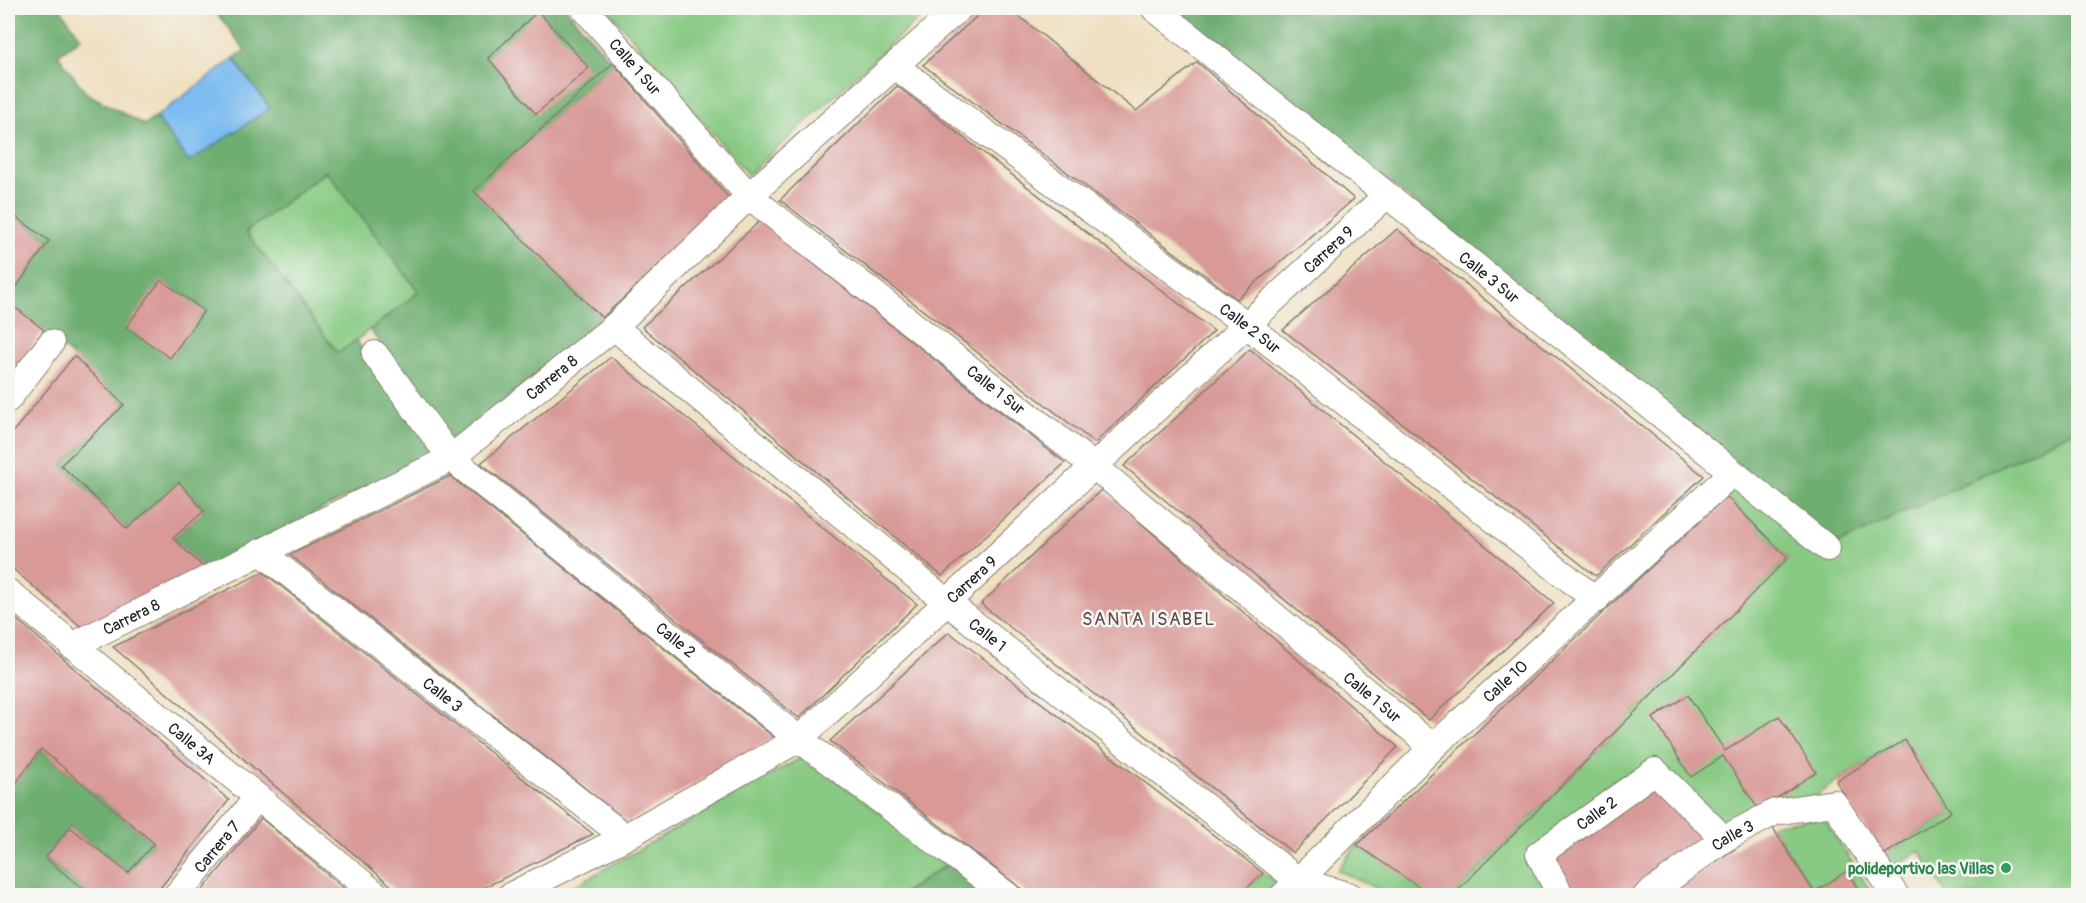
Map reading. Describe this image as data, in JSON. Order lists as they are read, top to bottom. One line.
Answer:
{"streets":{"street":["Calle 1 Sur","Carrera 9","Calle 3 Sur","Calle 2 Sur","Carrera 8","Calle 1","Calle 2","Calle 10","Calle 3","Calle 3A","Carrera 7"]},"crossings":[["Calle 1 Sur","Carrera 9"],["Calle 1 Sur","Carrera 8"],["Calle 1 Sur","Calle 10"],["Carrera 9","Calle 3 Sur"],["Carrera 9","Calle 2 Sur"],["Carrera 9","Calle 1"],["Carrera 9","Calle 2"],["Carrera 9","Calle 3"],["Calle 3 Sur","Calle 10"],["Calle 2 Sur","Carrera 8"],["Calle 2 Sur","Calle 10"],["Carrera 8","Calle 1"],["Carrera 8","Calle 2"],["Carrera 8","Calle 3"],["Carrera 8","Calle 3A"],["Calle 1","Calle 10"],["Calle 2","Calle 3"],["Calle 3A","Carrera 7"]],"districts":["SANTA ISABEL"],"places":["polideportivo las Villas"]}
